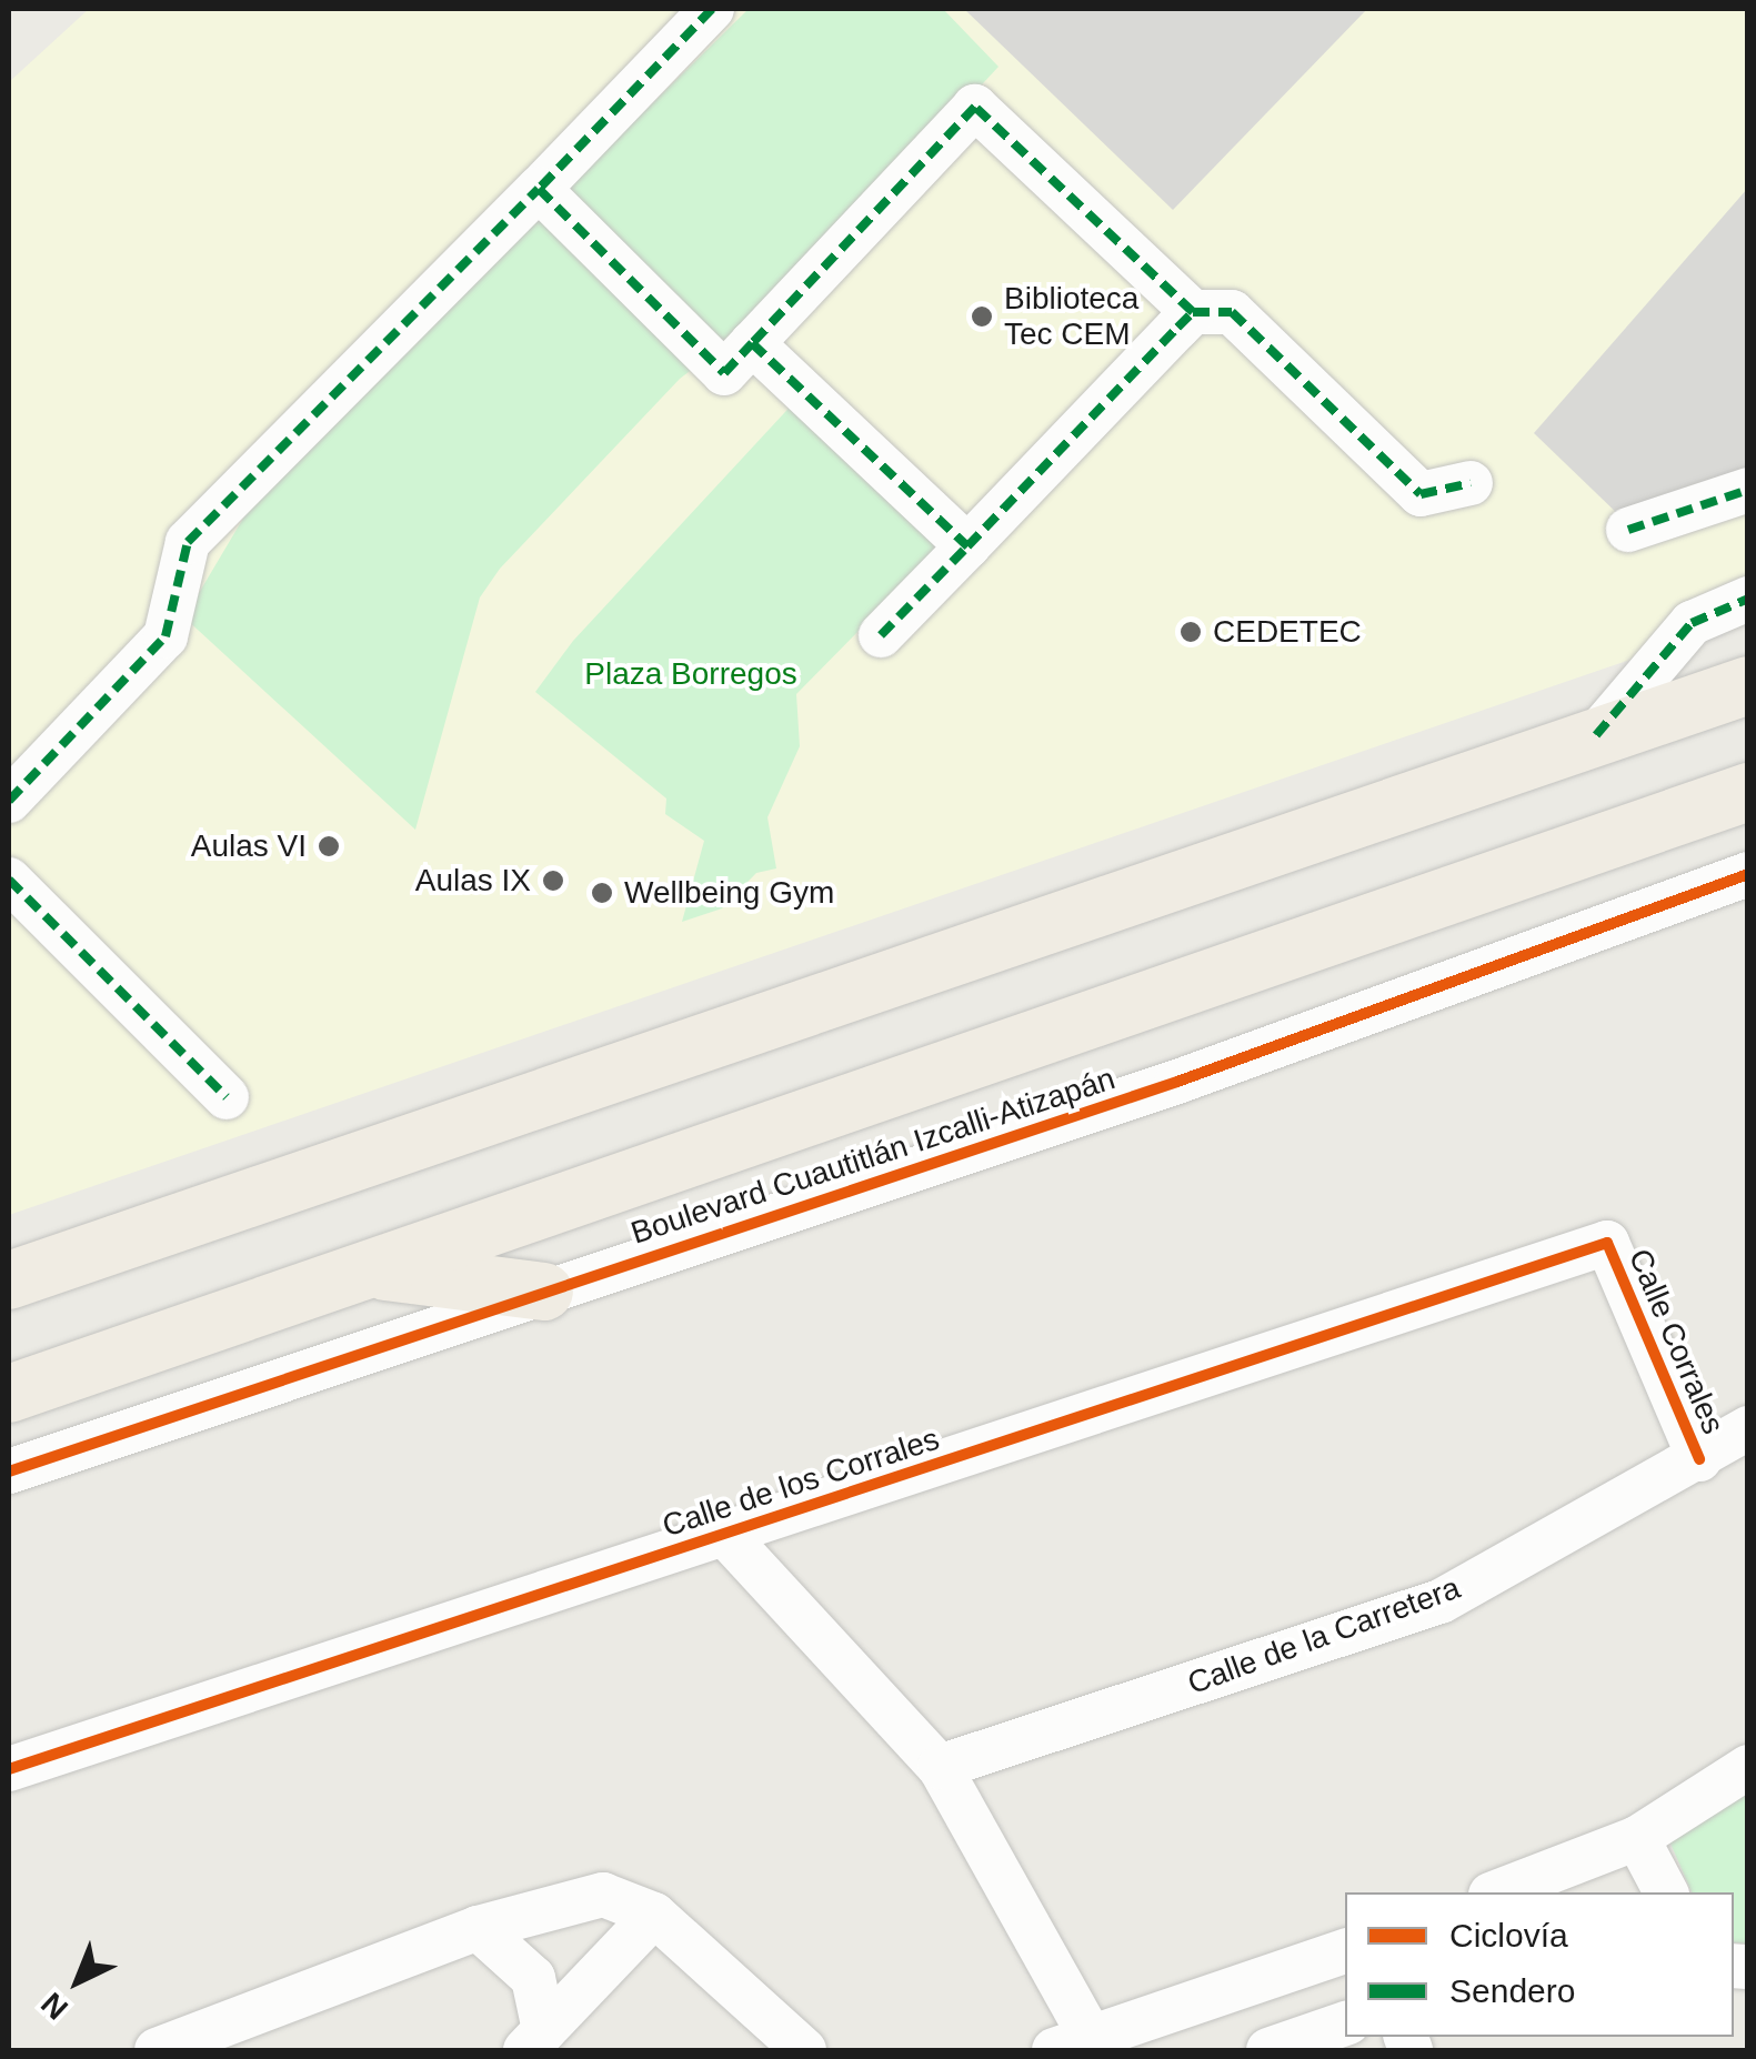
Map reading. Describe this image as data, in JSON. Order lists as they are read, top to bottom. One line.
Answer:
{"streets":{"main road":["Boulevard Cuautitlán Izcalli-Atizapán"],"street":["Calle Corrales","Calle de los Corrales","Calle de la Carretera"]},"crossings":[["Calle Corrales","Calle de los Corrales"],["Calle Corrales","Calle de la Carretera"]],"parks":["Plaza Borregos"],"places":["Biblioteca Tec CEM","CEDETEC","Aulas VI","Aulas IX","Wellbeing Gym"],"legend":["Ciclovía","Sendero"],"north":"bottom left"}
